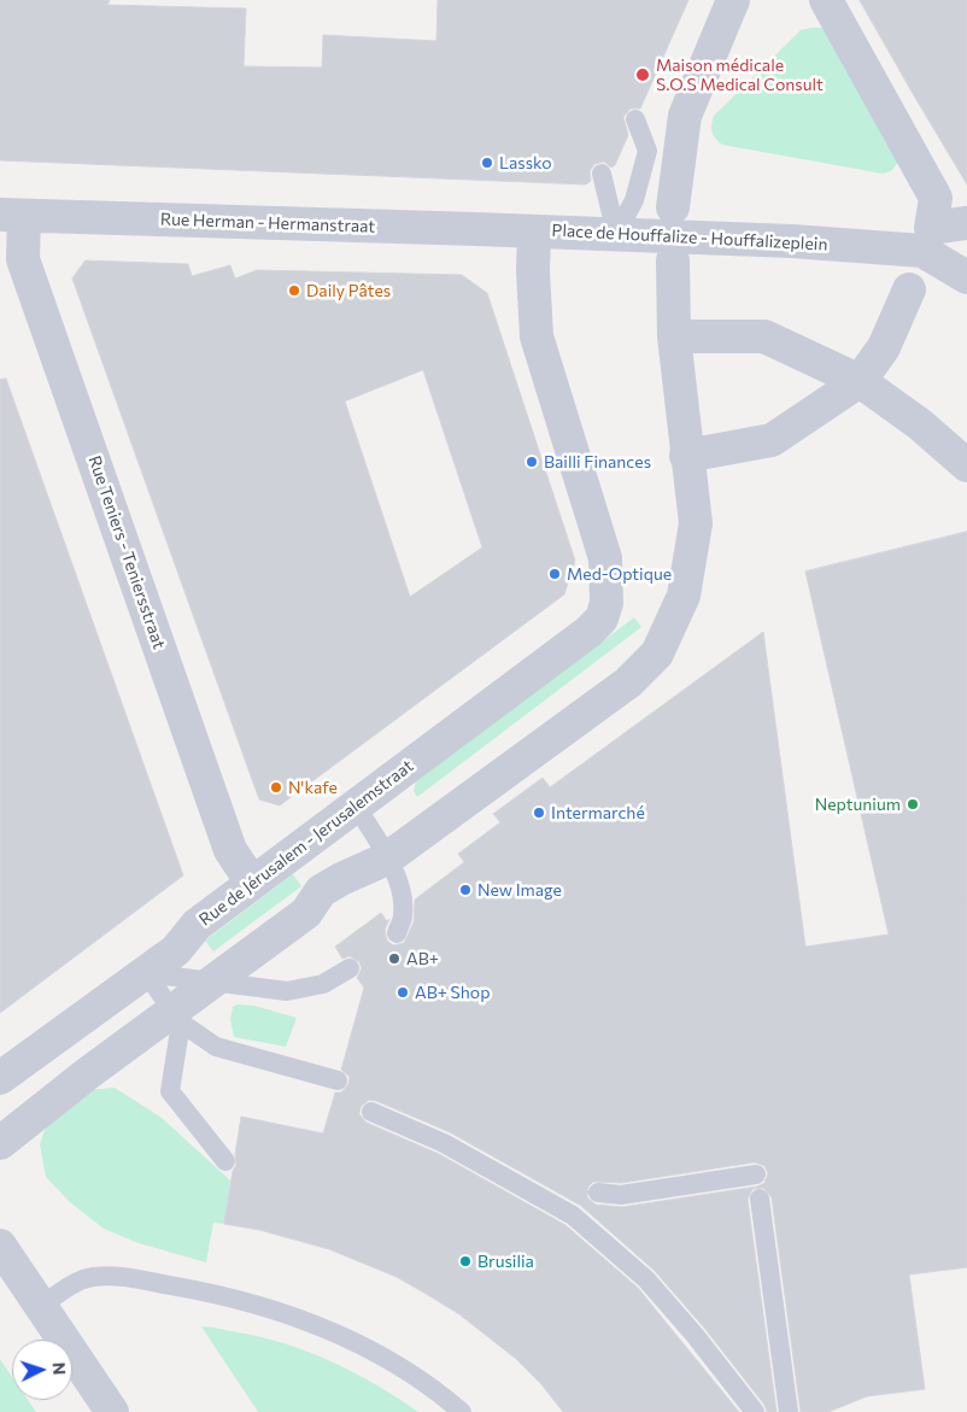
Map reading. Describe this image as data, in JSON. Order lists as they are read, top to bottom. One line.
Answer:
{"streets":{"street":["Rue Herman - Hermanstraat","Place de Houffalize - Houffalizeplein","Rue Teniers - Teniersstraat","Rue de Jérusalem - Jerusalemstraat"]},"crossings":[["Rue Herman - Hermanstraat","Place de Houffalize - Houffalizeplein"],["Rue Herman - Hermanstraat","Rue Teniers - Teniersstraat"],["Place de Houffalize - Houffalizeplein","Rue de Jérusalem - Jerusalemstraat"],["Rue Teniers - Teniersstraat","Rue de Jérusalem - Jerusalemstraat"]],"places":["Maison médicale S.O.S Medical Consult","Lassko","Daily Pâtes","Bailli Finances","Med-Optique","N'kafe","Neptunium","Intermarché","New Image","AB+","AB+ Shop","Brusilia"],"north":"right"}
